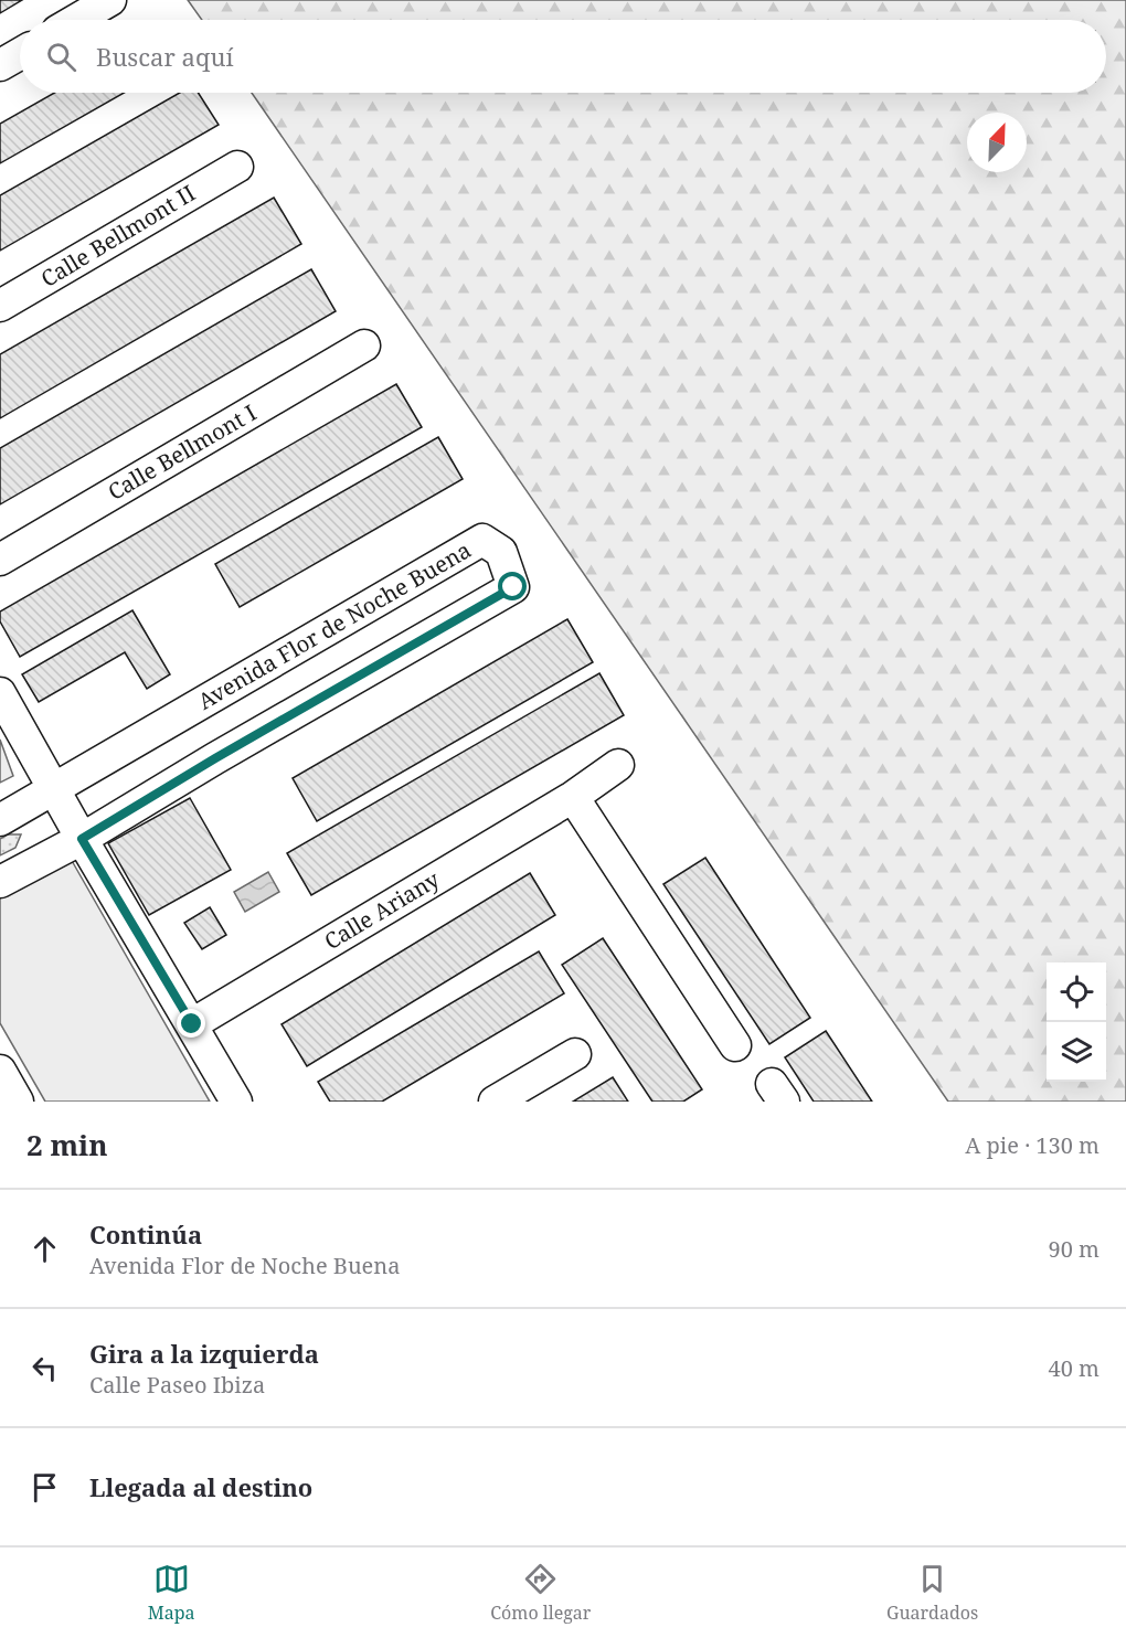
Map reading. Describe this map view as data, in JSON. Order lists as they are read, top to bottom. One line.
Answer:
{"streets":{"street":["Calle Bellmont II","Calle Bellmont I","Avenida Flor de Noche Buena","Calle Ariany"]},"north":"top right","page":{"search":"Buscar aquí","heading":["2 min","A pie · 130 m"],"list":[["Continúa","Avenida Flor de Noche Buena","90 m"],["Gira a la izquierda","Calle Paseo Ibiza","40 m"],"Llegada al destino"],"nav":["Mapa","Cómo llegar","Guardados"]}}
